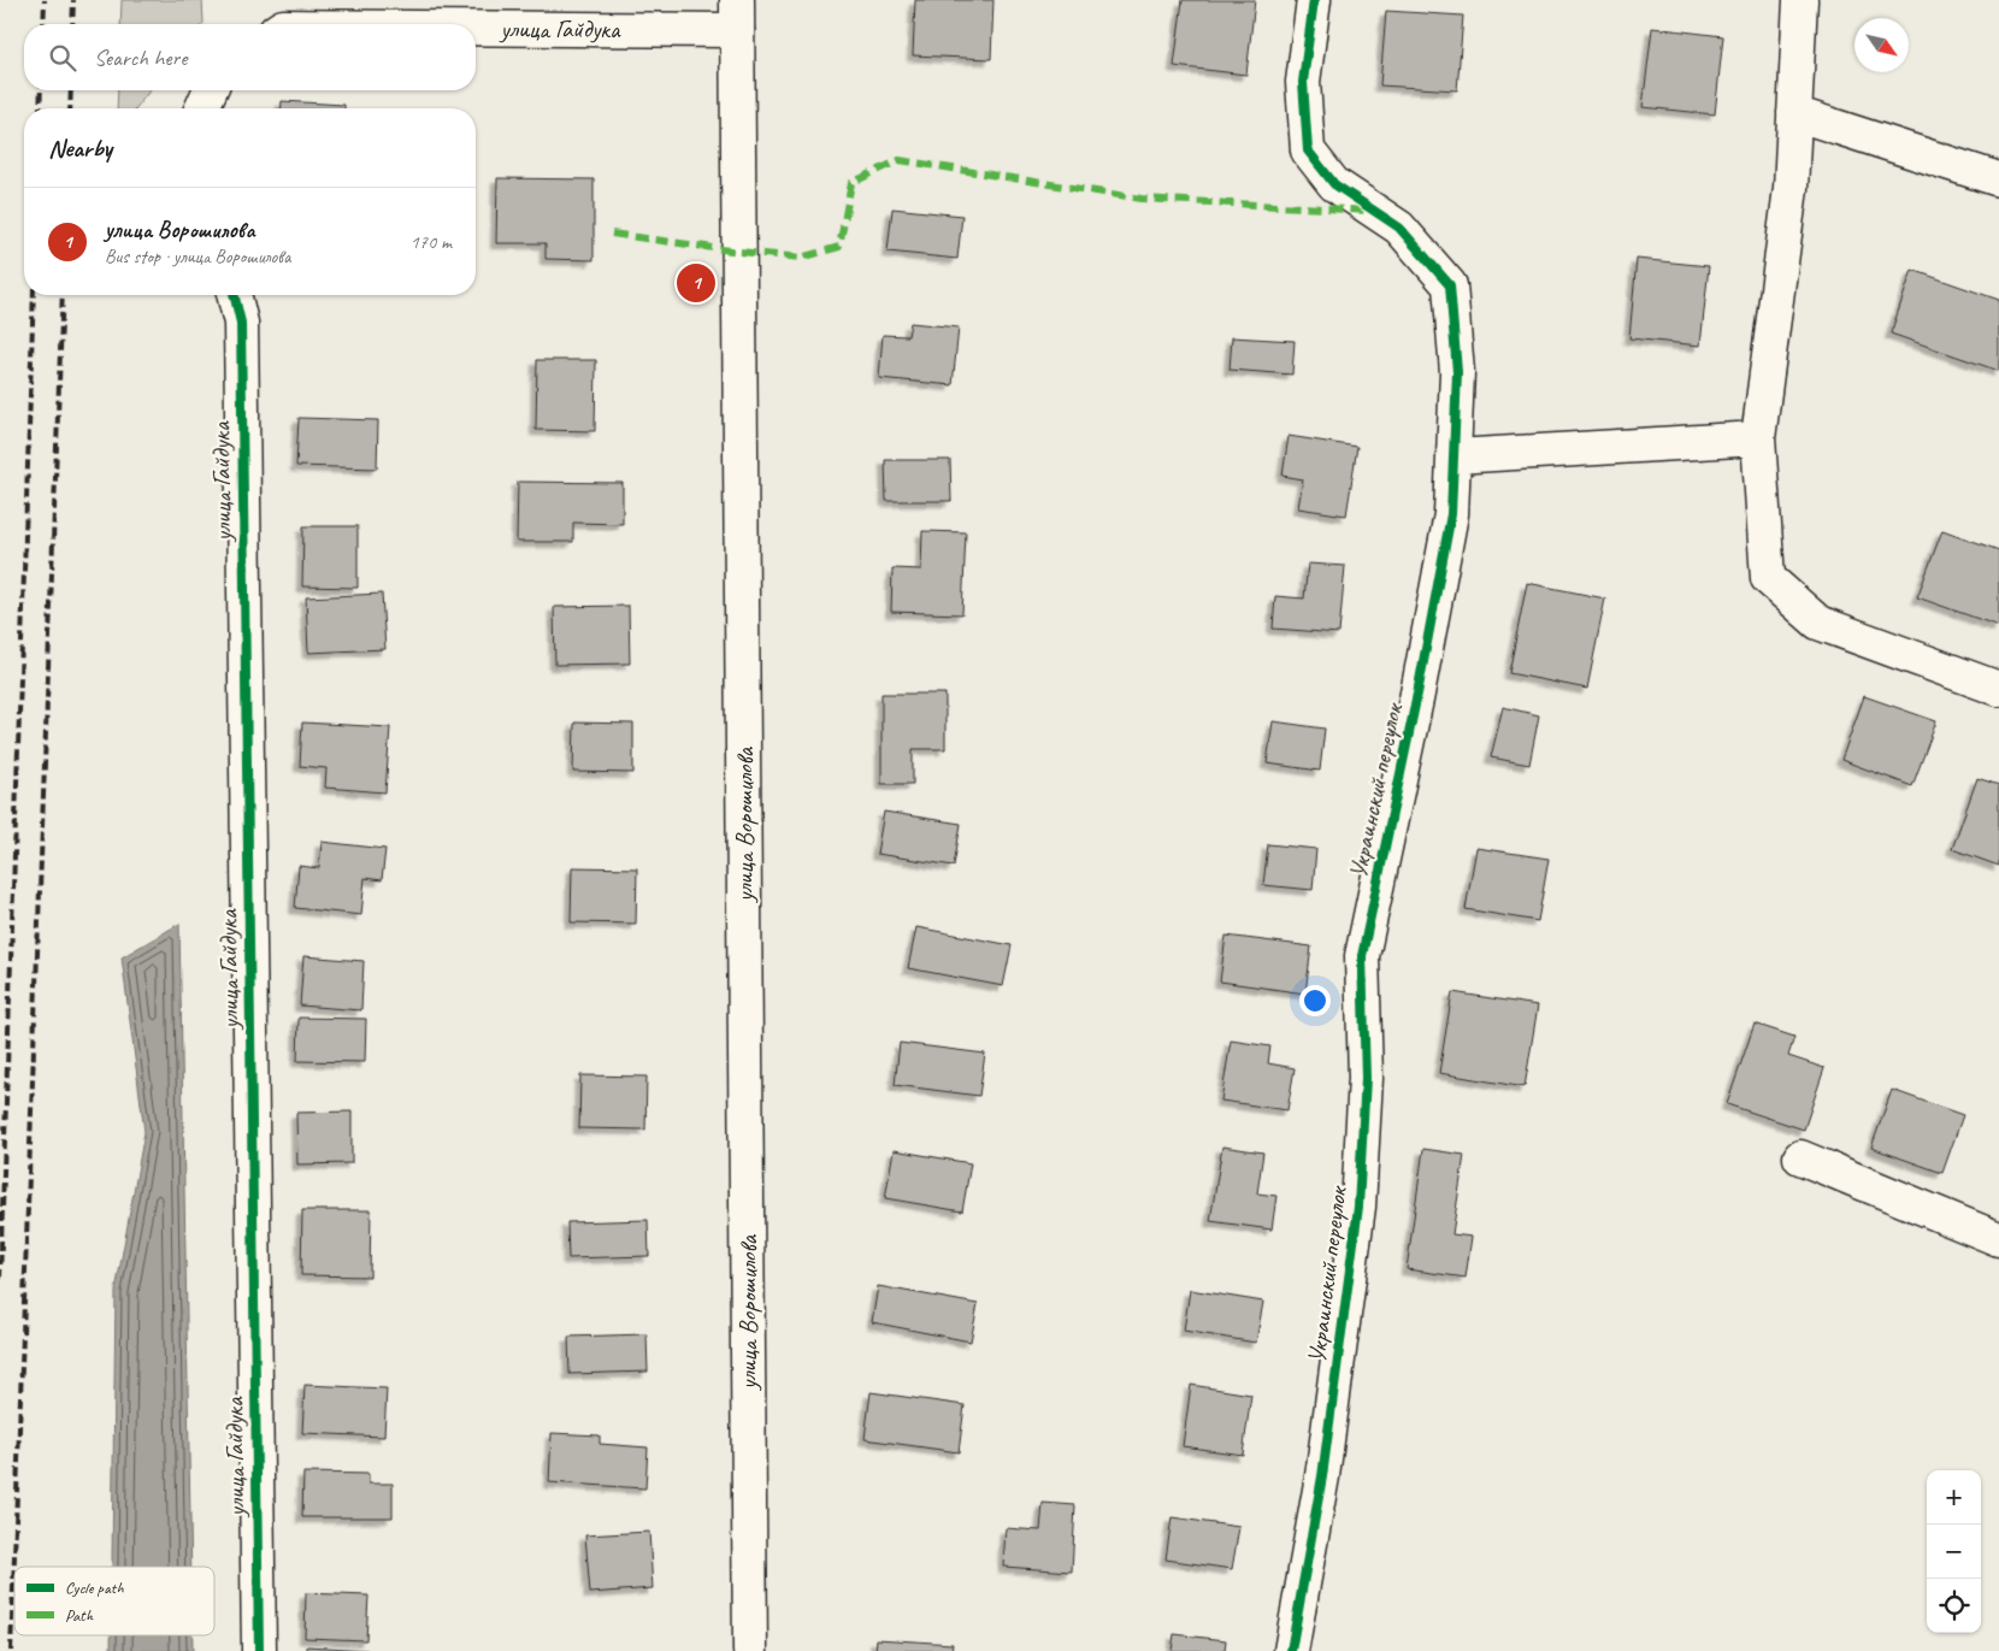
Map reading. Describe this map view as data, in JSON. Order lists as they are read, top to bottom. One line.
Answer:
{"streets":{"street":["улица Гайдука","Украинский переулок","улица Ворошилова"]},"crossings":[["улица Гайдука","улица Ворошилова"]],"legend":["Cycle path","Path"],"north":"bottom right","page":{"search":"Search here","heading":"Nearby","list":[{"mark":"1","name":"улица Ворошилова","note":"Bus stop · улица Ворошилова","value":"170 m"}],"pins":"1","map_buttons":["+","−"]}}
